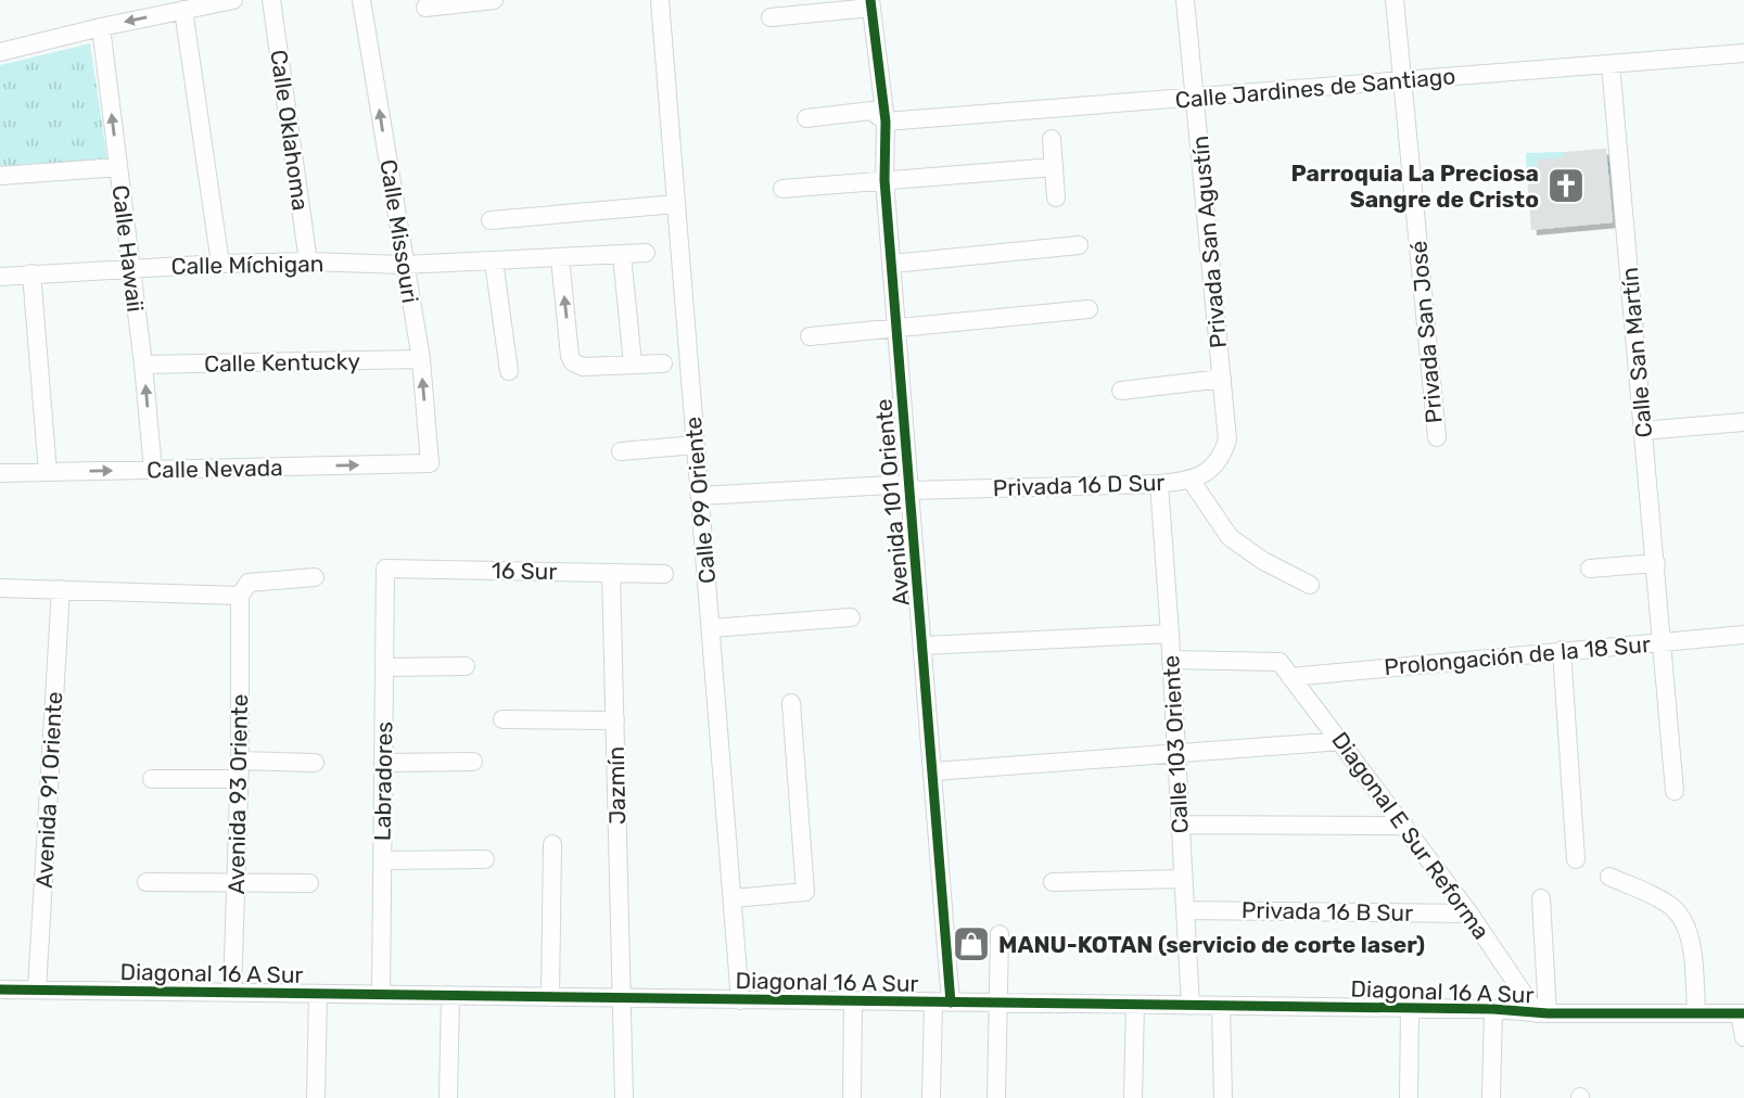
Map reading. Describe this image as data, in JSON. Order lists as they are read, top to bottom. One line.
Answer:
{"streets":{"street":["Calle Jardines de Santiago","Calle Oklahoma","Calle Missouri","Privada San Agustín","Calle Hawaii","Calle Míchigan","Privada San José","Calle San Martín","Calle Kentucky","Calle Nevada","Privada 16 D Sur","Calle 99 Oriente","Avenida 101 Oriente","16 Sur","Prolongación de la 18 Sur","Calle 103 Oriente","Labradores","Jazmín","Avenida 91 Oriente","Avenida 93 Oriente","Diagonal E Sur Reforma","Privada 16 B Sur","Diagonal 16 A Sur"]},"crossings":[["Calle Jardines de Santiago","Privada San Agustín"],["Calle Jardines de Santiago","Privada San José"],["Calle Jardines de Santiago","Calle San Martín"],["Calle Jardines de Santiago","Avenida 101 Oriente"],["Calle Oklahoma","Calle Míchigan"],["Calle Missouri","Calle Míchigan"],["Calle Missouri","Calle Kentucky"],["Calle Missouri","Calle Nevada"],["Privada San Agustín","Privada 16 D Sur"],["Calle Hawaii","Calle Míchigan"],["Calle Hawaii","Calle Kentucky"],["Calle Hawaii","Calle Nevada"],["Calle San Martín","Prolongación de la 18 Sur"],["Privada 16 D Sur","Calle 99 Oriente"],["Privada 16 D Sur","Avenida 101 Oriente"],["Privada 16 D Sur","Calle 103 Oriente"],["Calle 99 Oriente","Diagonal 16 A Sur"],["Avenida 101 Oriente","Diagonal 16 A Sur"],["16 Sur","Labradores"],["16 Sur","Jazmín"],["Prolongación de la 18 Sur","Diagonal E Sur Reforma"],["Calle 103 Oriente","Diagonal E Sur Reforma"],["Calle 103 Oriente","Privada 16 B Sur"],["Calle 103 Oriente","Diagonal 16 A Sur"],["Labradores","Diagonal 16 A Sur"],["Jazmín","Diagonal 16 A Sur"],["Avenida 91 Oriente","Diagonal 16 A Sur"],["Avenida 93 Oriente","Diagonal 16 A Sur"],["Diagonal E Sur Reforma","Privada 16 B Sur"],["Diagonal E Sur Reforma","Diagonal 16 A Sur"]],"one_way":["Calle Missouri"],"places":{"church":["Parroquia La Preciosa Sangre de Cristo"],"shop":["MANU-KOTAN (servicio de corte laser)"]}}
